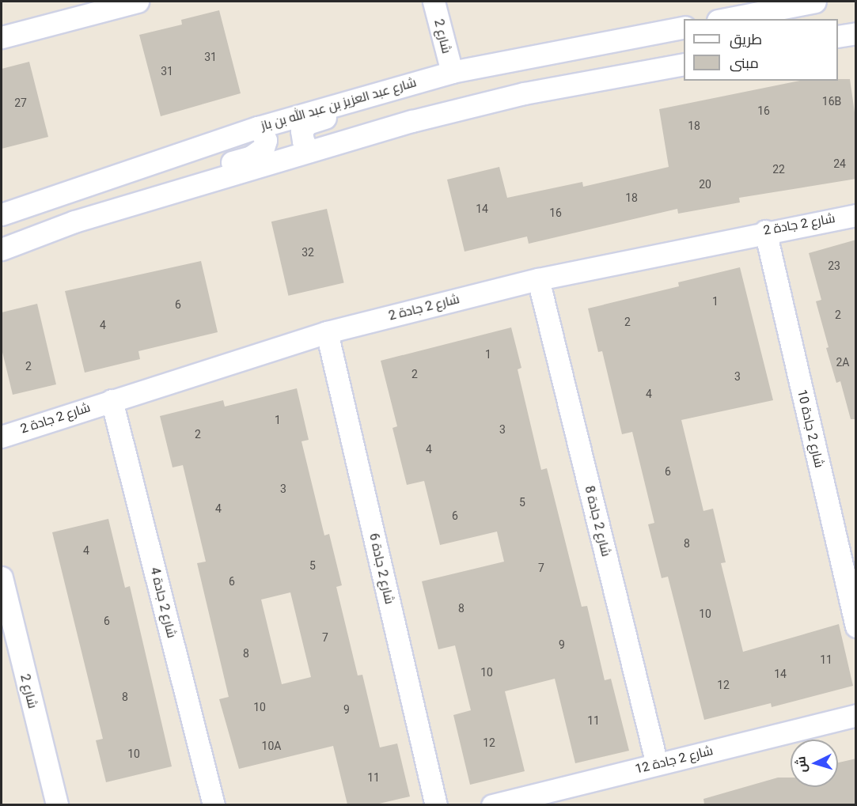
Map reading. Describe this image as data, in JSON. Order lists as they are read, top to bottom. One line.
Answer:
{"streets":{"street":["شارع 2","شارع عبد العزيز بن عبد الله بن باز","شارع 2 جادة 2","شارع 2 جادة 10","شارع 2 جادة 8","شارع 2 جادة 6","شارع 2 جادة 4","شارع 2 جادة 12"]},"crossings":[["شارع 2","شارع عبد العزيز بن عبد الله بن باز"],["شارع 2 جادة 2","شارع 2 جادة 10"],["شارع 2 جادة 2","شارع 2 جادة 8"],["شارع 2 جادة 2","شارع 2 جادة 6"],["شارع 2 جادة 2","شارع 2 جادة 4"],["شارع 2 جادة 8","شارع 2 جادة 12"]],"house_numbers":["31","31","16B","27","16","18","24","22","20","18","14","16","32","23","1","6","2","2","4","1","2A","2","2","3","4","1","3","2","4","6","3","5","4","6","8","4","5","7","6","8","10","6","7","9","8","11","10","14","12","8","10","9","11","12","10A","10","11"],"legend":["طريق","مبنى"],"north":"left"}
